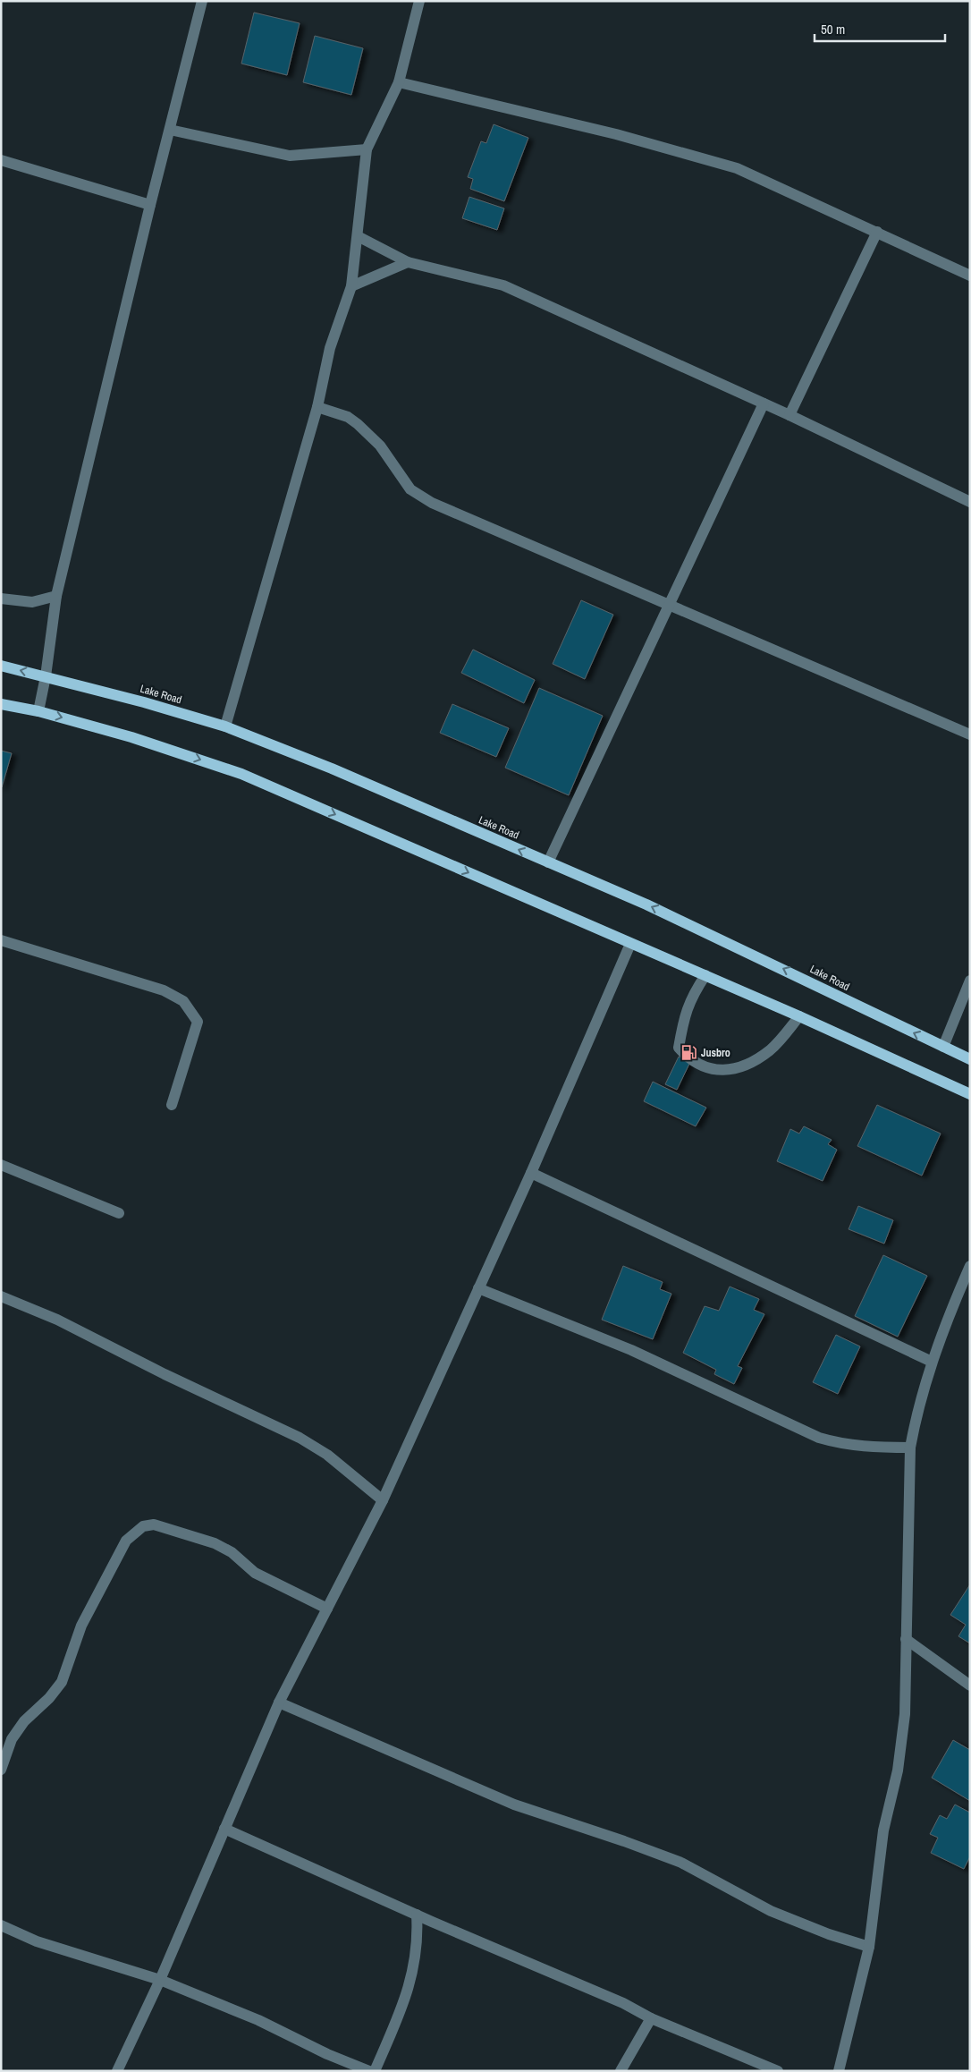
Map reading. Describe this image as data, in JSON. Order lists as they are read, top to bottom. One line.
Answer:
{"streets":{"main road":["Lake Road"]},"places":{"fuel station":["Jusbro"]},"scale_bar":"50 m"}
